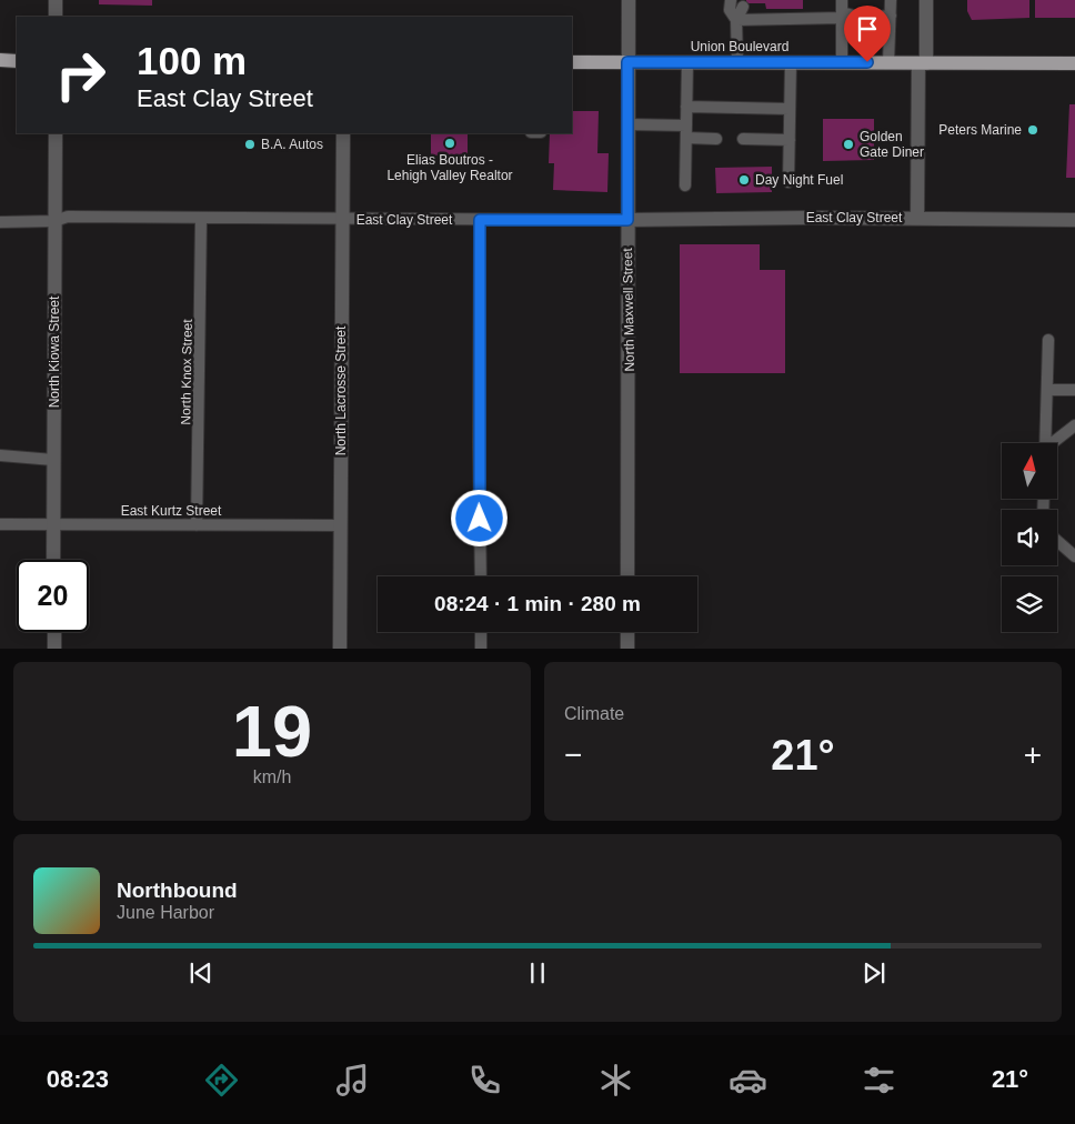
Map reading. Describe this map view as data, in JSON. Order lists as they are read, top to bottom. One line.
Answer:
{"streets":{"main road":["Union Boulevard"],"street":["East Clay Street","North Maxwell Street","North Kiowa Street","North Lacrosse Street"],"lane":["North Knox Street","East Kurtz Street"]},"crossings":[["Union Boulevard","North Maxwell Street"],["East Clay Street","North Maxwell Street"],["East Clay Street","North Kiowa Street"],["East Clay Street","North Knox Street"],["East Clay Street","North Lacrosse Street"],["North Kiowa Street","East Kurtz Street"],["North Knox Street","East Kurtz Street"],["North Lacrosse Street","East Kurtz Street"]],"places":["Peters Marine","Elias Boutros - Lehigh Valley Realtor","B.A. Autos","Golden Gate Diner","Day Night Fuel"],"north":"top","page":{"turn":["100 m","East Clay Street"],"limit":"20","trip":"08:24 · 1 min · 280 m","tile":[["19","km/h"],"Climate"],"heat":["−","21°","+"],"song":["Northbound","June Harbor"],"tabs":["08:23","21°"]}}
